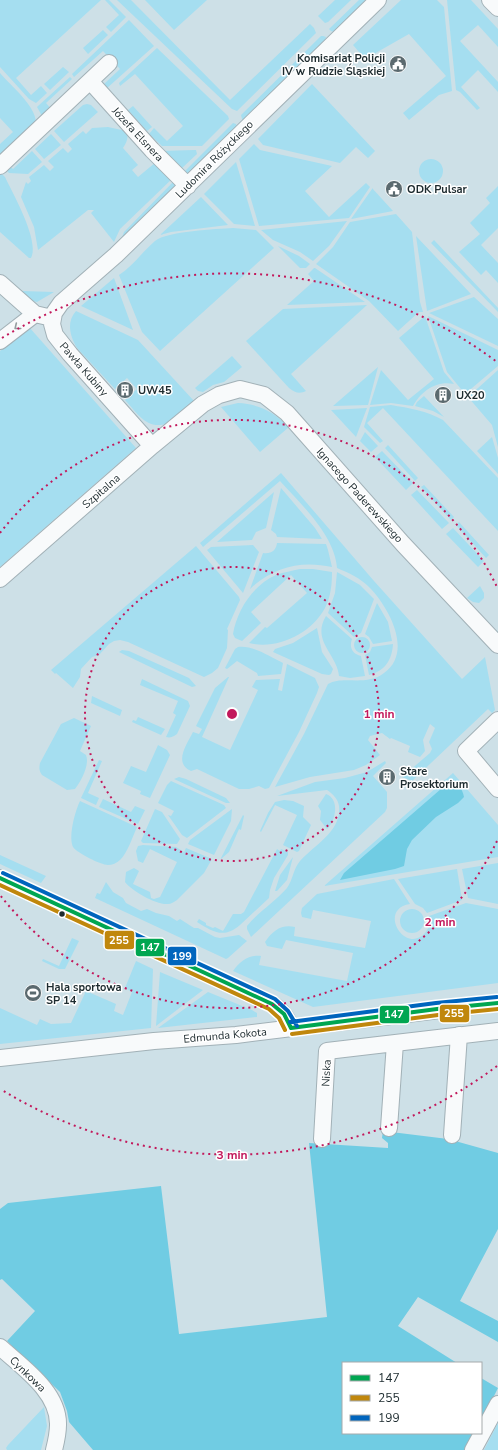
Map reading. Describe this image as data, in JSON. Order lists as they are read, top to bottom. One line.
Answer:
{"streets":{"street":["Józefa Elsnera","Ludomira Różyckiego","Pawła Kubiny","Szpitalna","Ignacego Paderewskiego","Edmunda Kokota","Niska","Cynkowa"]},"crossings":[["Józefa Elsnera","Ludomira Różyckiego"],["Ludomira Różyckiego","Pawła Kubiny"],["Pawła Kubiny","Szpitalna"],["Szpitalna","Ignacego Paderewskiego"]],"places":{"public building":["Komisariat Policji IV w Rudzie Śląskiej","ODK Pulsar"],"building":["UW45","UX20","Stare Prosektorium"],"sports":["Hala sportowa SP 14"]},"lines":["transit line 199","transit line 147","transit line 255"],"legend":["147","255","199"],"rings":["1 min","2 min","3 min"]}
